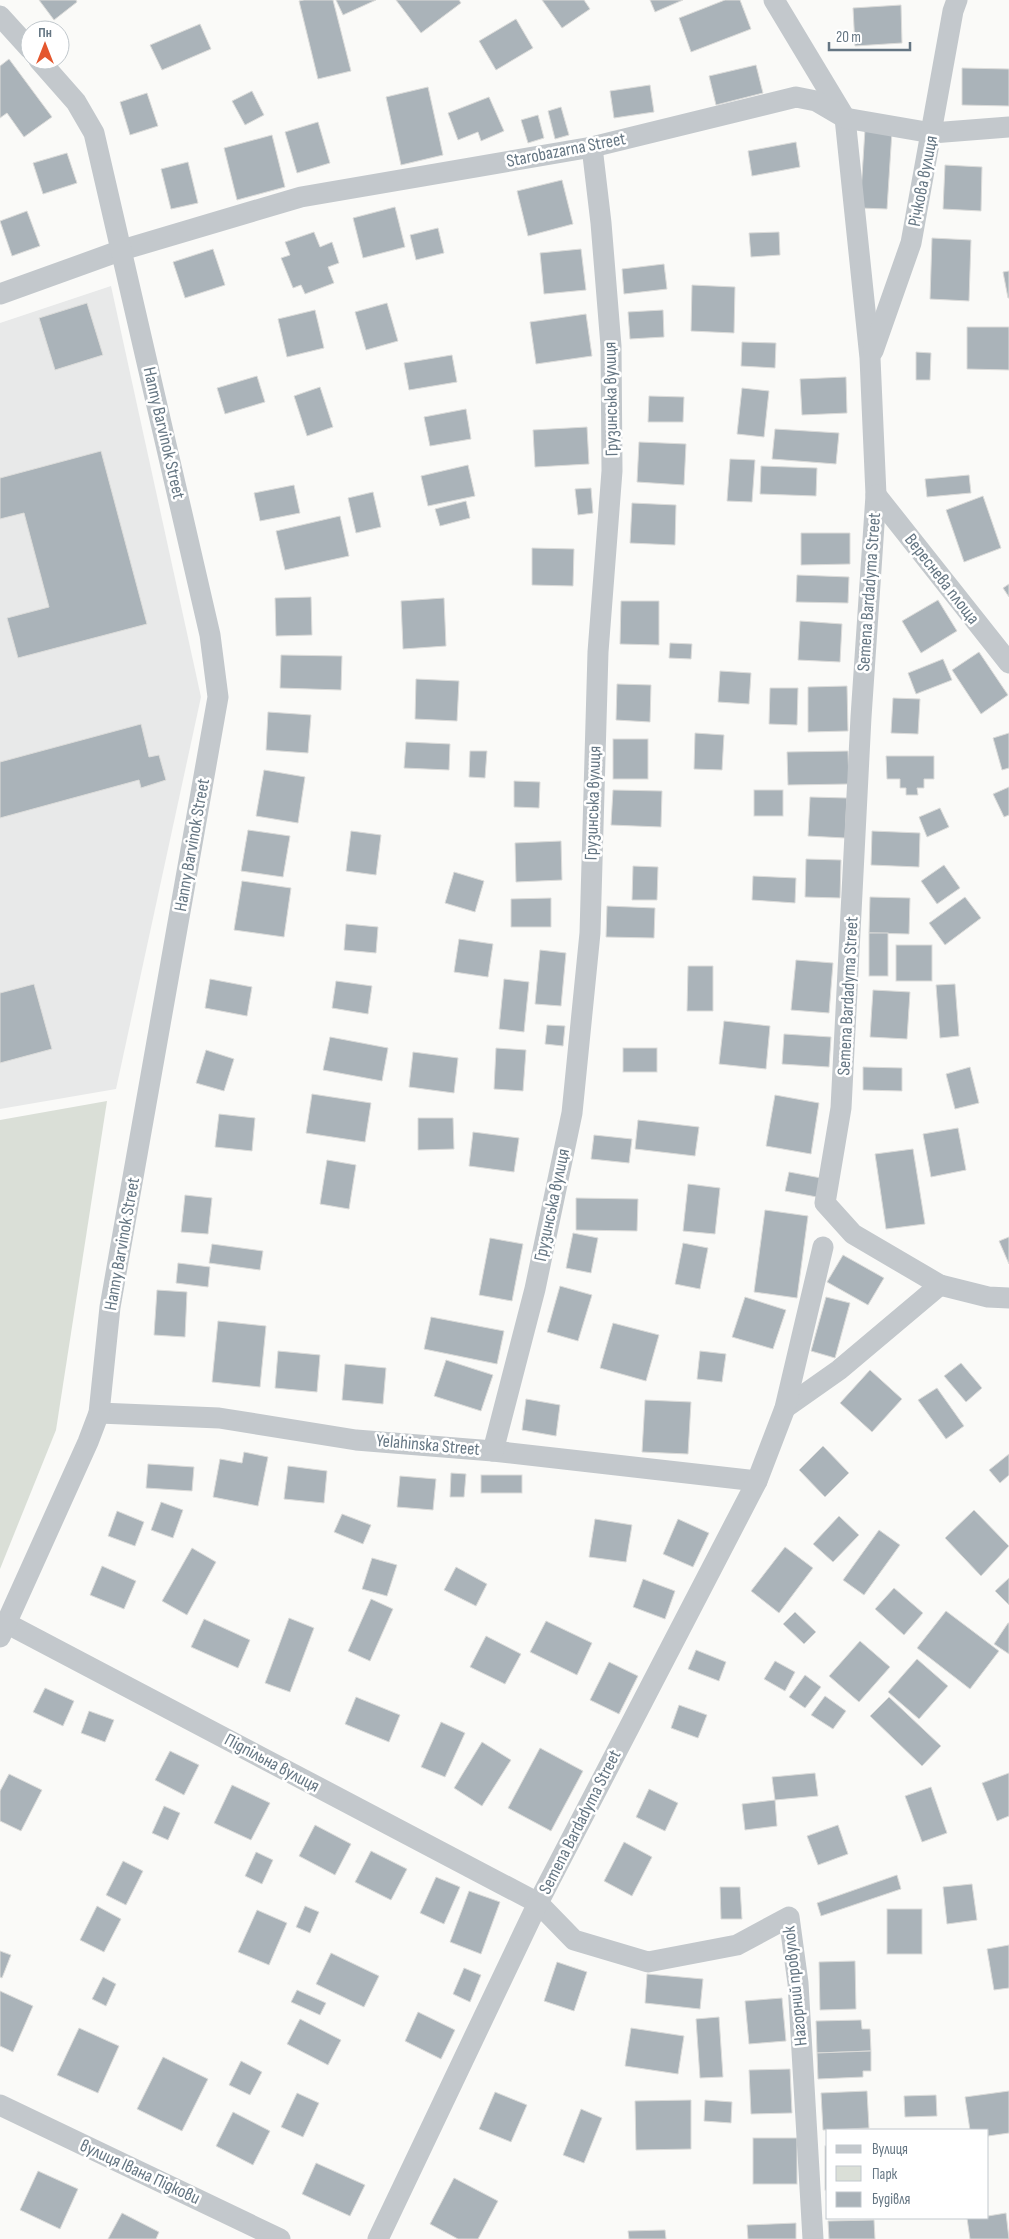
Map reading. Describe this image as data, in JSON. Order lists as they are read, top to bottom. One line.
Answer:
{"streets":{"street":["Starobazarna Street","Річкова вулиця","Грузинська вулиця","Hanny Barvinok Street","Вереснева площа","Semena Bardadyma Street","Yelahinska Street","Підпільна вулиця","Нагорний провулок","вулиця Івана Підкови"]},"crossings":[["Starobazarna Street","Річкова вулиця"],["Starobazarna Street","Грузинська вулиця"],["Starobazarna Street","Hanny Barvinok Street"],["Starobazarna Street","Semena Bardadyma Street"],["Річкова вулиця","Semena Bardadyma Street"],["Грузинська вулиця","Yelahinska Street"],["Hanny Barvinok Street","Yelahinska Street"],["Hanny Barvinok Street","Підпільна вулиця"],["Вереснева площа","Semena Bardadyma Street"],["Semena Bardadyma Street","Yelahinska Street"],["Semena Bardadyma Street","Підпільна вулиця"],["Semena Bardadyma Street","Нагорний провулок"],["Підпільна вулиця","Нагорний провулок"]],"legend":["Вулиця","Парк","Будівля"],"scale_bar":"20 m","north":"top"}
